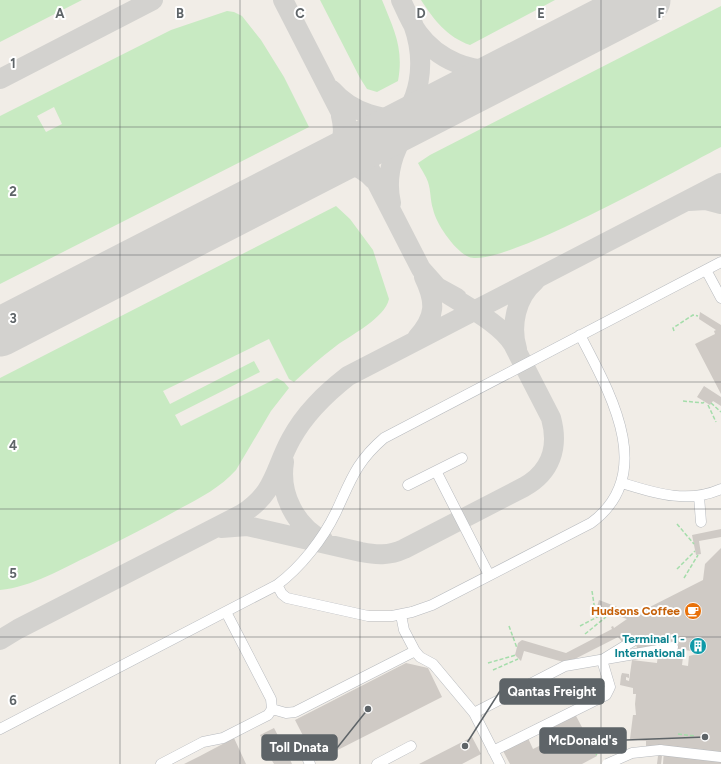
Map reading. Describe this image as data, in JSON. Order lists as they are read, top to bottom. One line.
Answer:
{"places":{"cafe":["Hudsons Coffee"],"building":["Terminal 1 - International"],"other":["Toll Dnata","McDonald's","Qantas Freight"]},"grid":{"columns":["A","B","C","D","E","F"],"rows":["1","2","3","4","5","6"]}}
